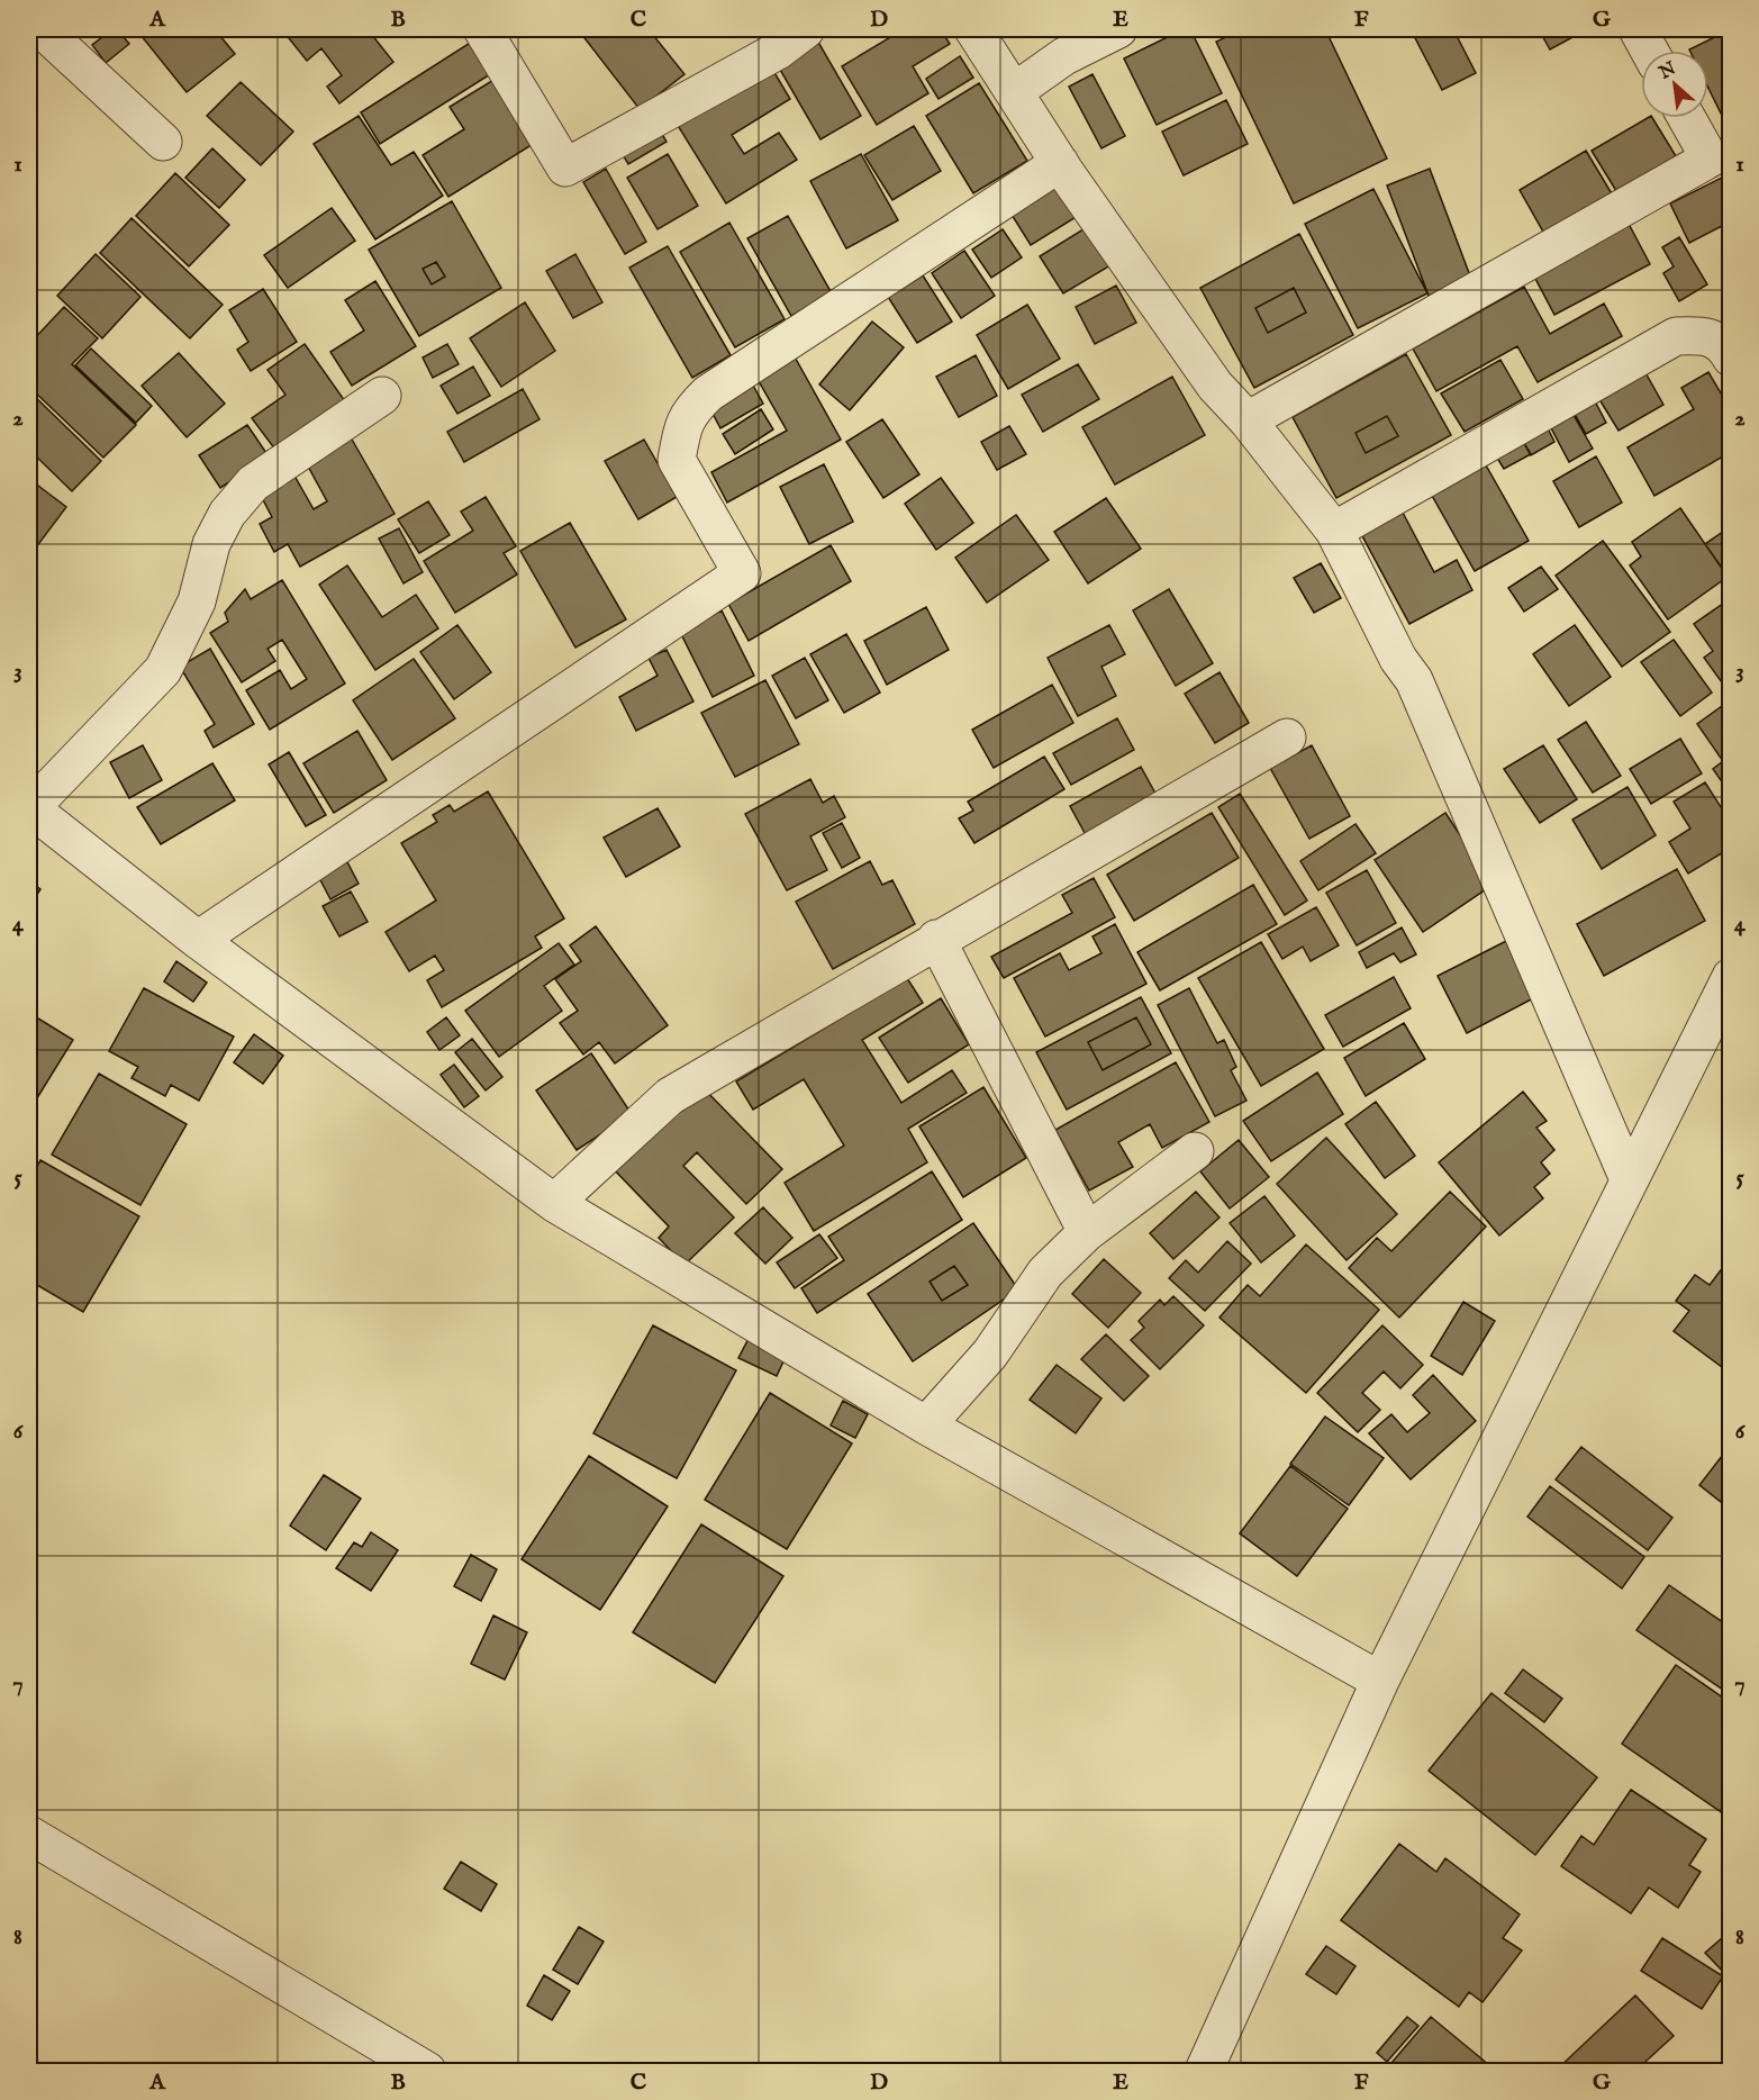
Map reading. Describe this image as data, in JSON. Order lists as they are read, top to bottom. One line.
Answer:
{"north":"top left","grid":{"columns":["A","B","C","D","E","F","G"],"rows":["1","2","3","4","5","6","7","8"]}}
